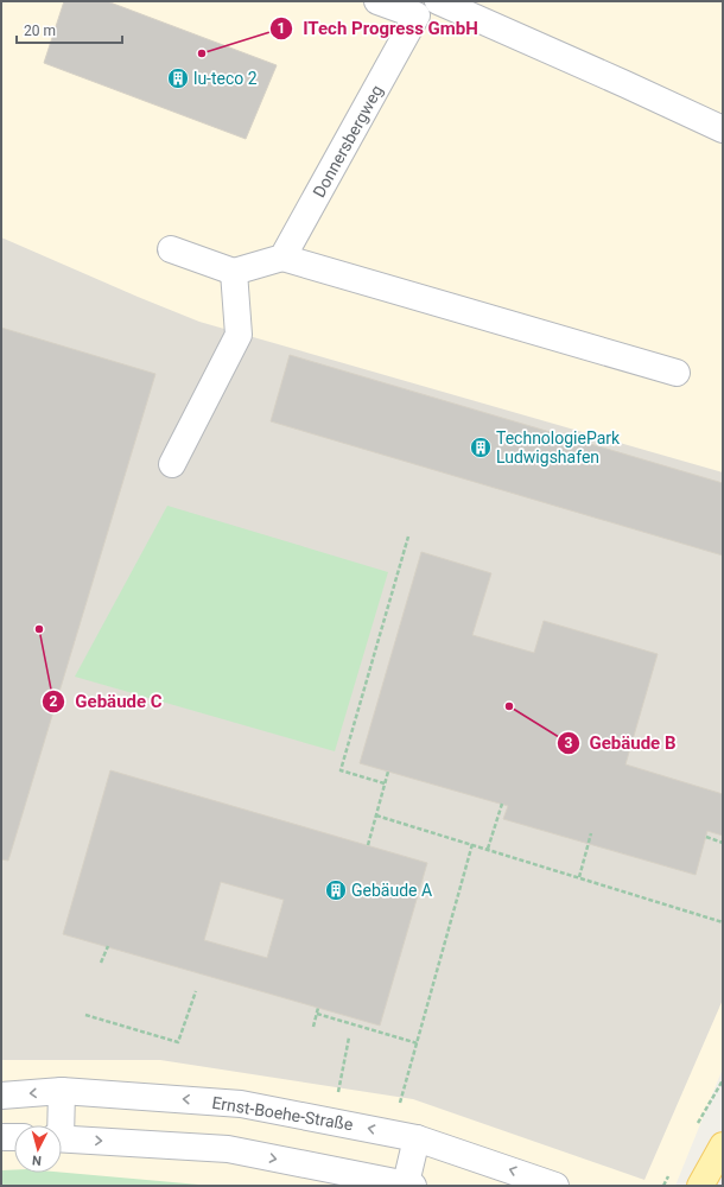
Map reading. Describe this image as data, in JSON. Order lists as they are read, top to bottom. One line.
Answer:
{"streets":{"street":["Donnersbergweg","Ernst-Boehe-Straße"]},"places":{"other":["ITech Progress GmbH","Gebäude C","Gebäude B"],"building":["lu-teco 2","TechnologiePark Ludwigshafen","Gebäude A"]},"scale_bar":"20 m","north":"bottom"}
